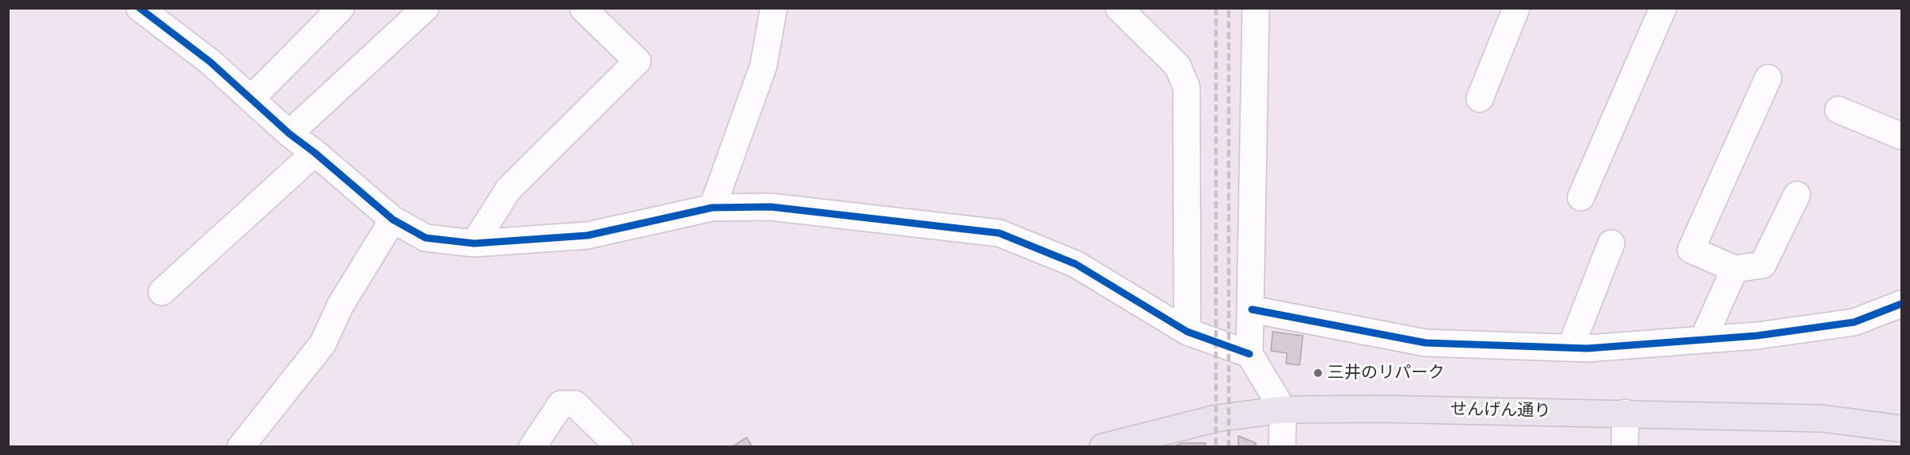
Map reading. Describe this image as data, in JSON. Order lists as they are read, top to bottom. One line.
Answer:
{"streets":{"main road":["せんげん通り"]},"places":["三井のリパーク"]}
